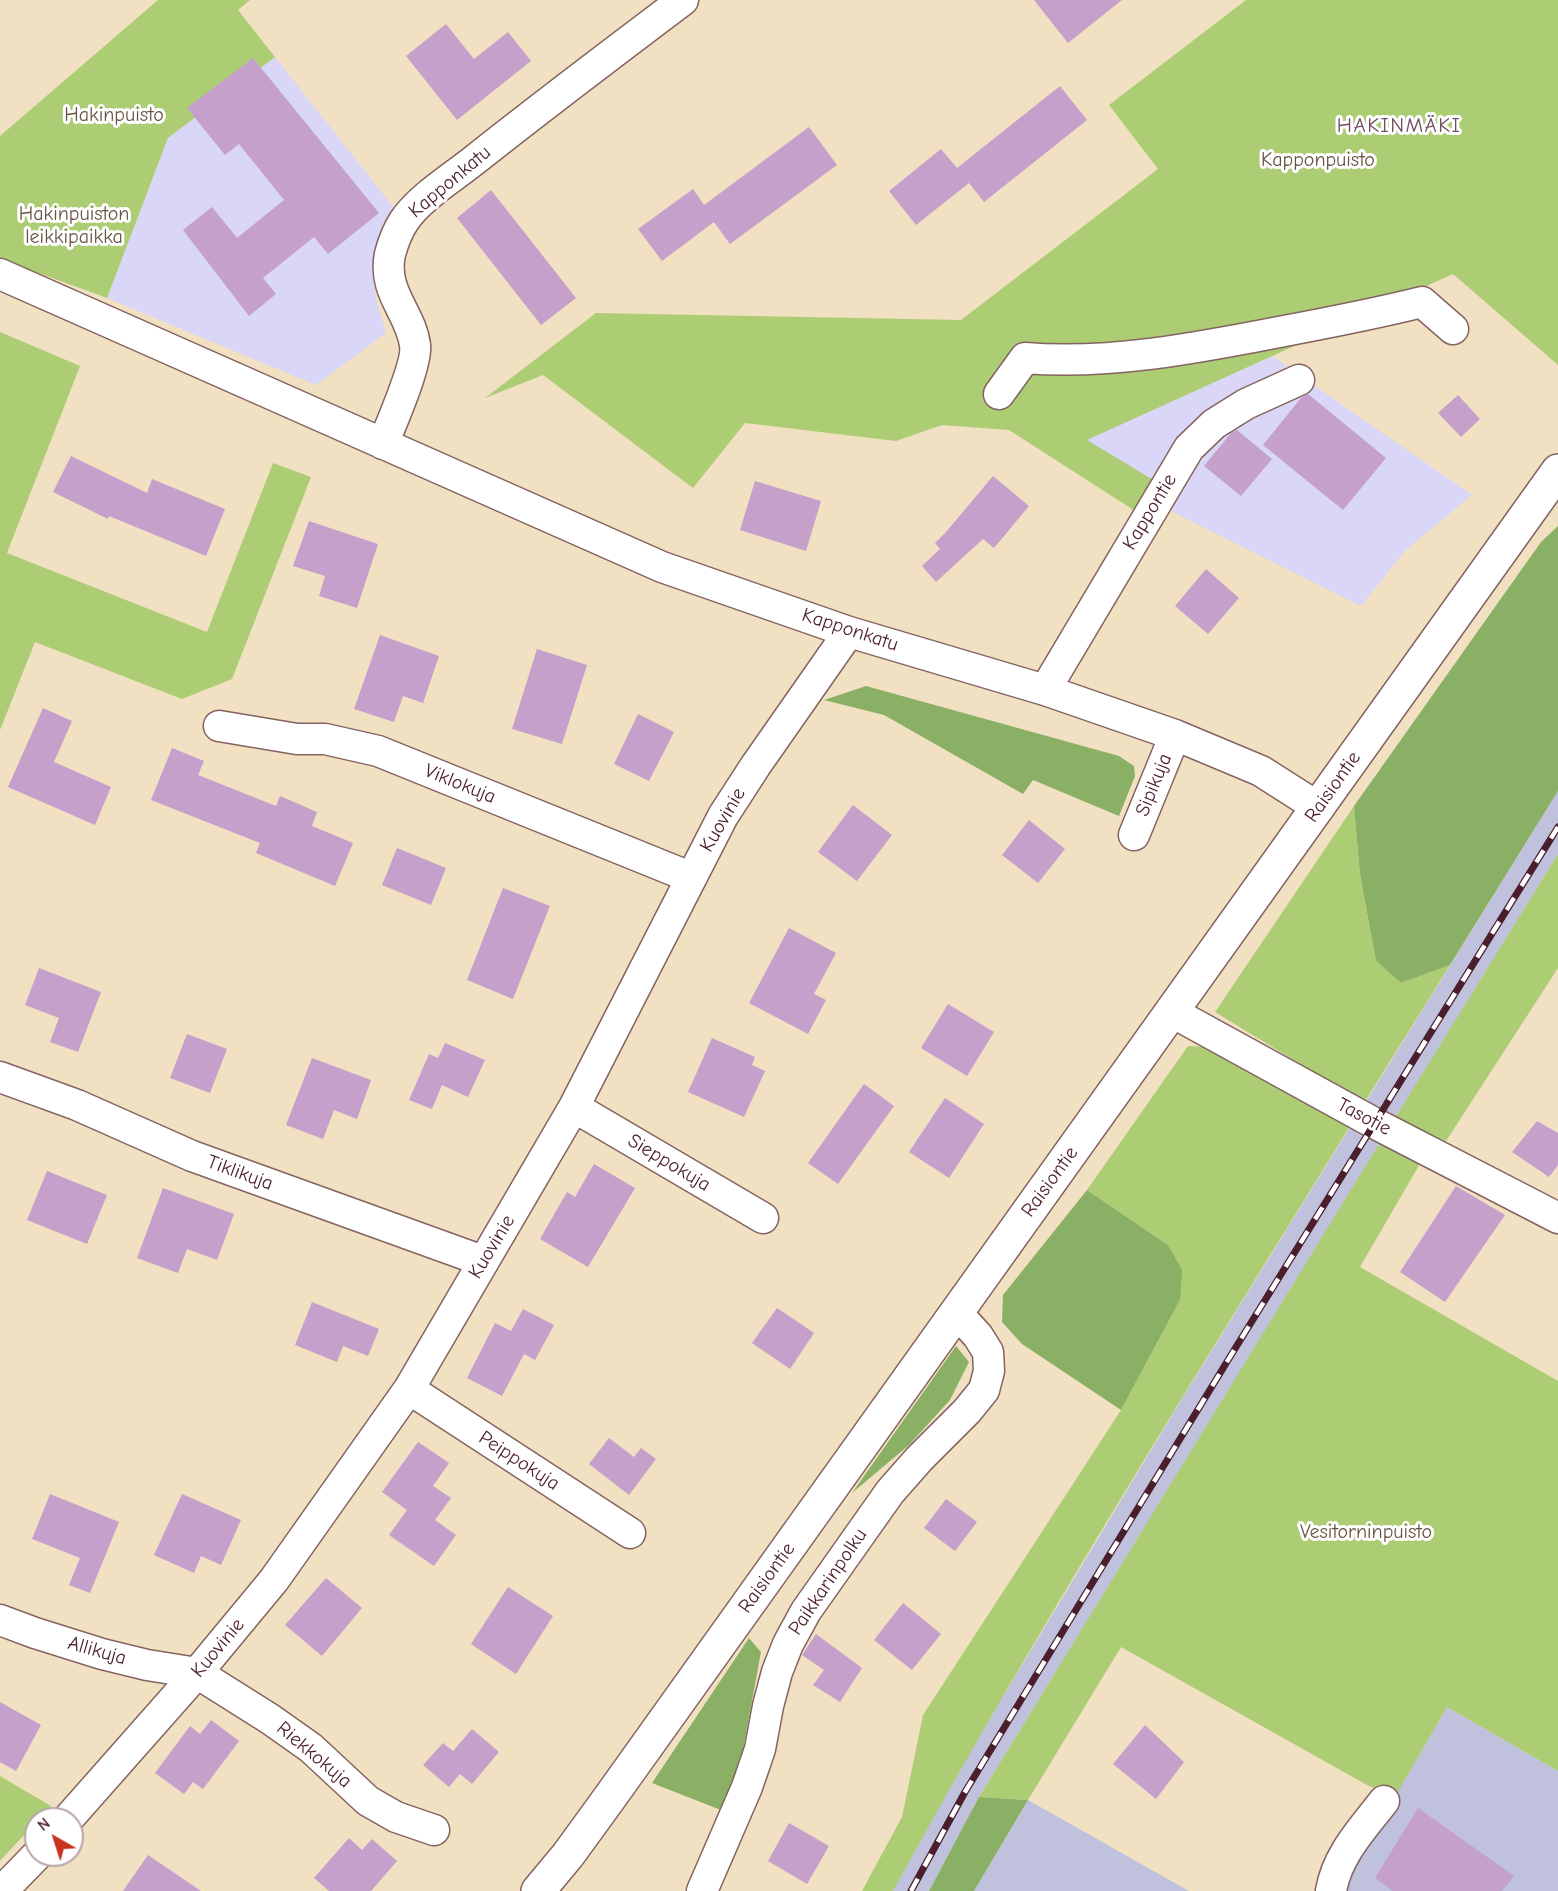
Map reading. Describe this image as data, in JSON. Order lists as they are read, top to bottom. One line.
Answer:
{"streets":{"main road":["Raisiontie"],"street":["Kapponkatu","Kappontie","Viklokuja","Sipikuja","Kuovinie","Tasotie","Sieppokuja","Tiklikuja","Peippokuja","Paikkarinpolku","Allikuja","Riekkokuja"]},"crossings":[["Kapponkatu","Kappontie"],["Kapponkatu","Sipikuja"],["Kapponkatu","Raisiontie"],["Kapponkatu","Kuovinie"],["Viklokuja","Kuovinie"],["Raisiontie","Tasotie"],["Raisiontie","Paikkarinpolku"],["Kuovinie","Sieppokuja"],["Kuovinie","Tiklikuja"],["Kuovinie","Peippokuja"],["Kuovinie","Allikuja"],["Kuovinie","Riekkokuja"],["Allikuja","Riekkokuja"]],"districts":["HAKINMÄKI"],"parks":["Hakinpuisto","Kapponpuisto","Hakinpuiston leikkipaikka","Vesitorninpuisto"],"north":"top left"}
